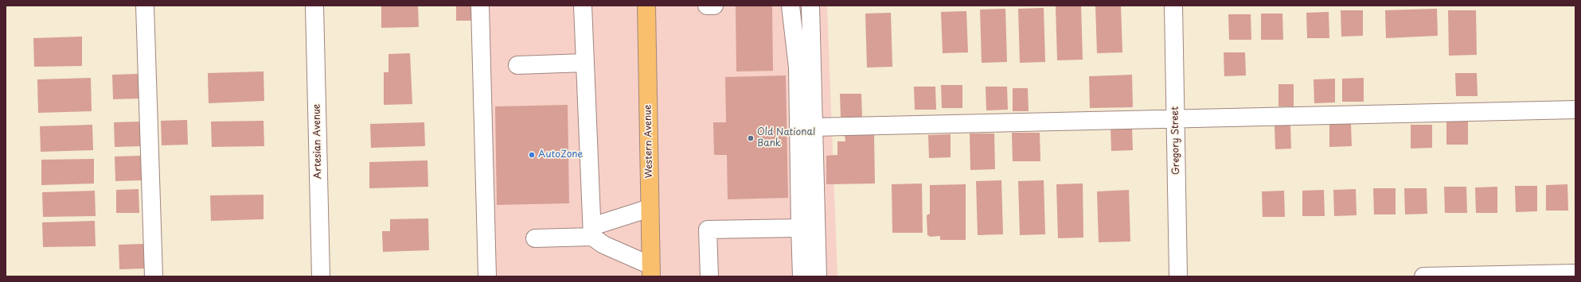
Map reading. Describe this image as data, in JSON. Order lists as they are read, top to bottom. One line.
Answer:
{"streets":{"main road":["Western Avenue"],"street":["Gregory Street","Artesian Avenue"]},"places":["Old National Bank","AutoZone"]}
